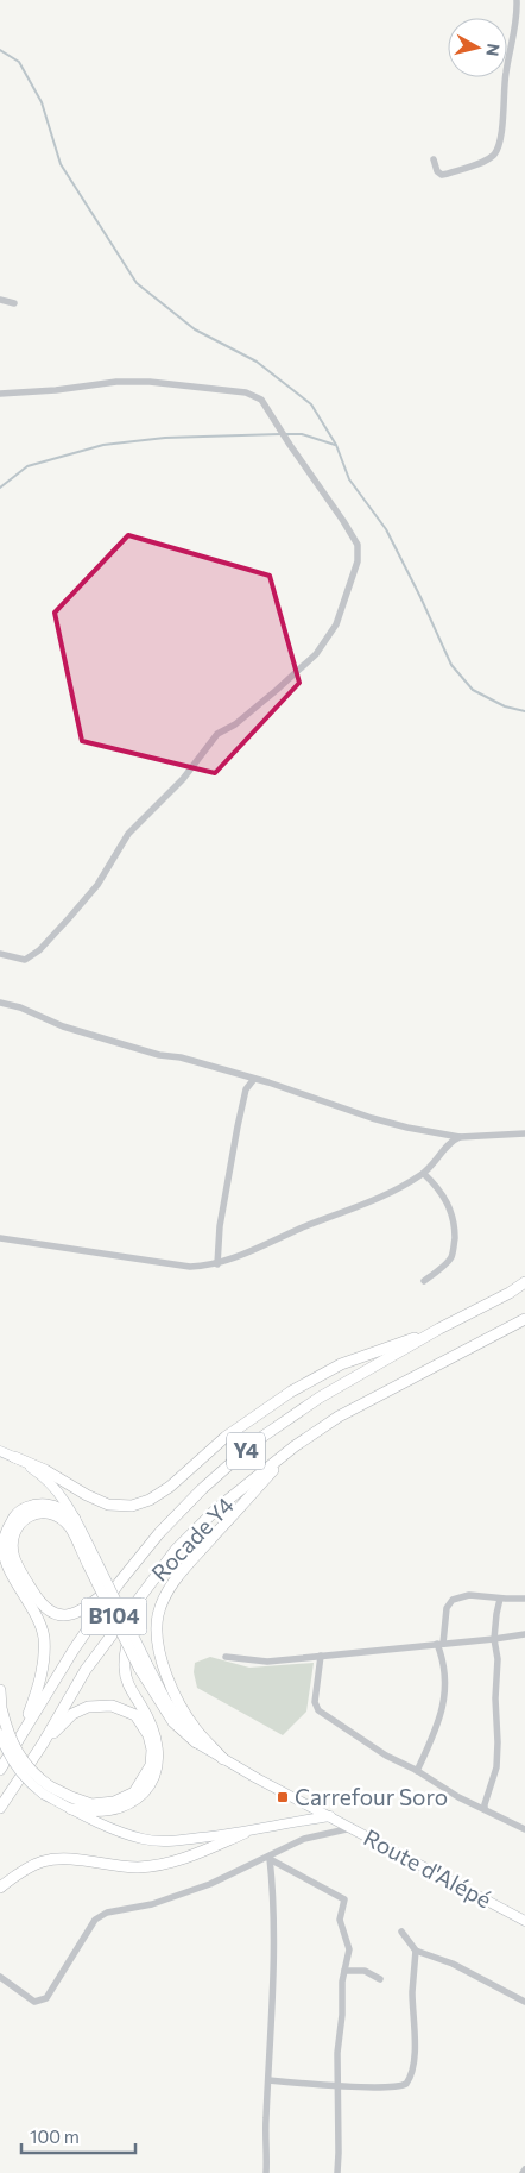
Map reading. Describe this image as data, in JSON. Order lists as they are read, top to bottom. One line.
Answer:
{"streets":{"highway":["Y4","Rocade Y4","B104"],"main road":["Route d'Alépé"]},"crossings":[["B104","Route d'Alépé"]],"places":{"transit":["Carrefour Soro"]},"scale_bar":"100 m","north":"right"}
